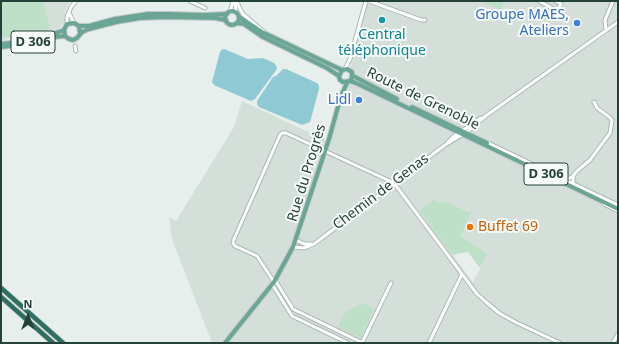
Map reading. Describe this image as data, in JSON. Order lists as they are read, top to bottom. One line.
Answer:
{"streets":{"main road":["D 306","Route de Grenoble","Rue du Progrès"],"street":["Chemin de Genas"]},"crossings":[["Route de Grenoble","Rue du Progrès"],["Route de Grenoble","Chemin de Genas"],["Rue du Progrès","Chemin de Genas"]],"places":["Central téléphonique","Groupe MAES, Ateliers","Lidl","Buffet 69"],"north":"top"}
